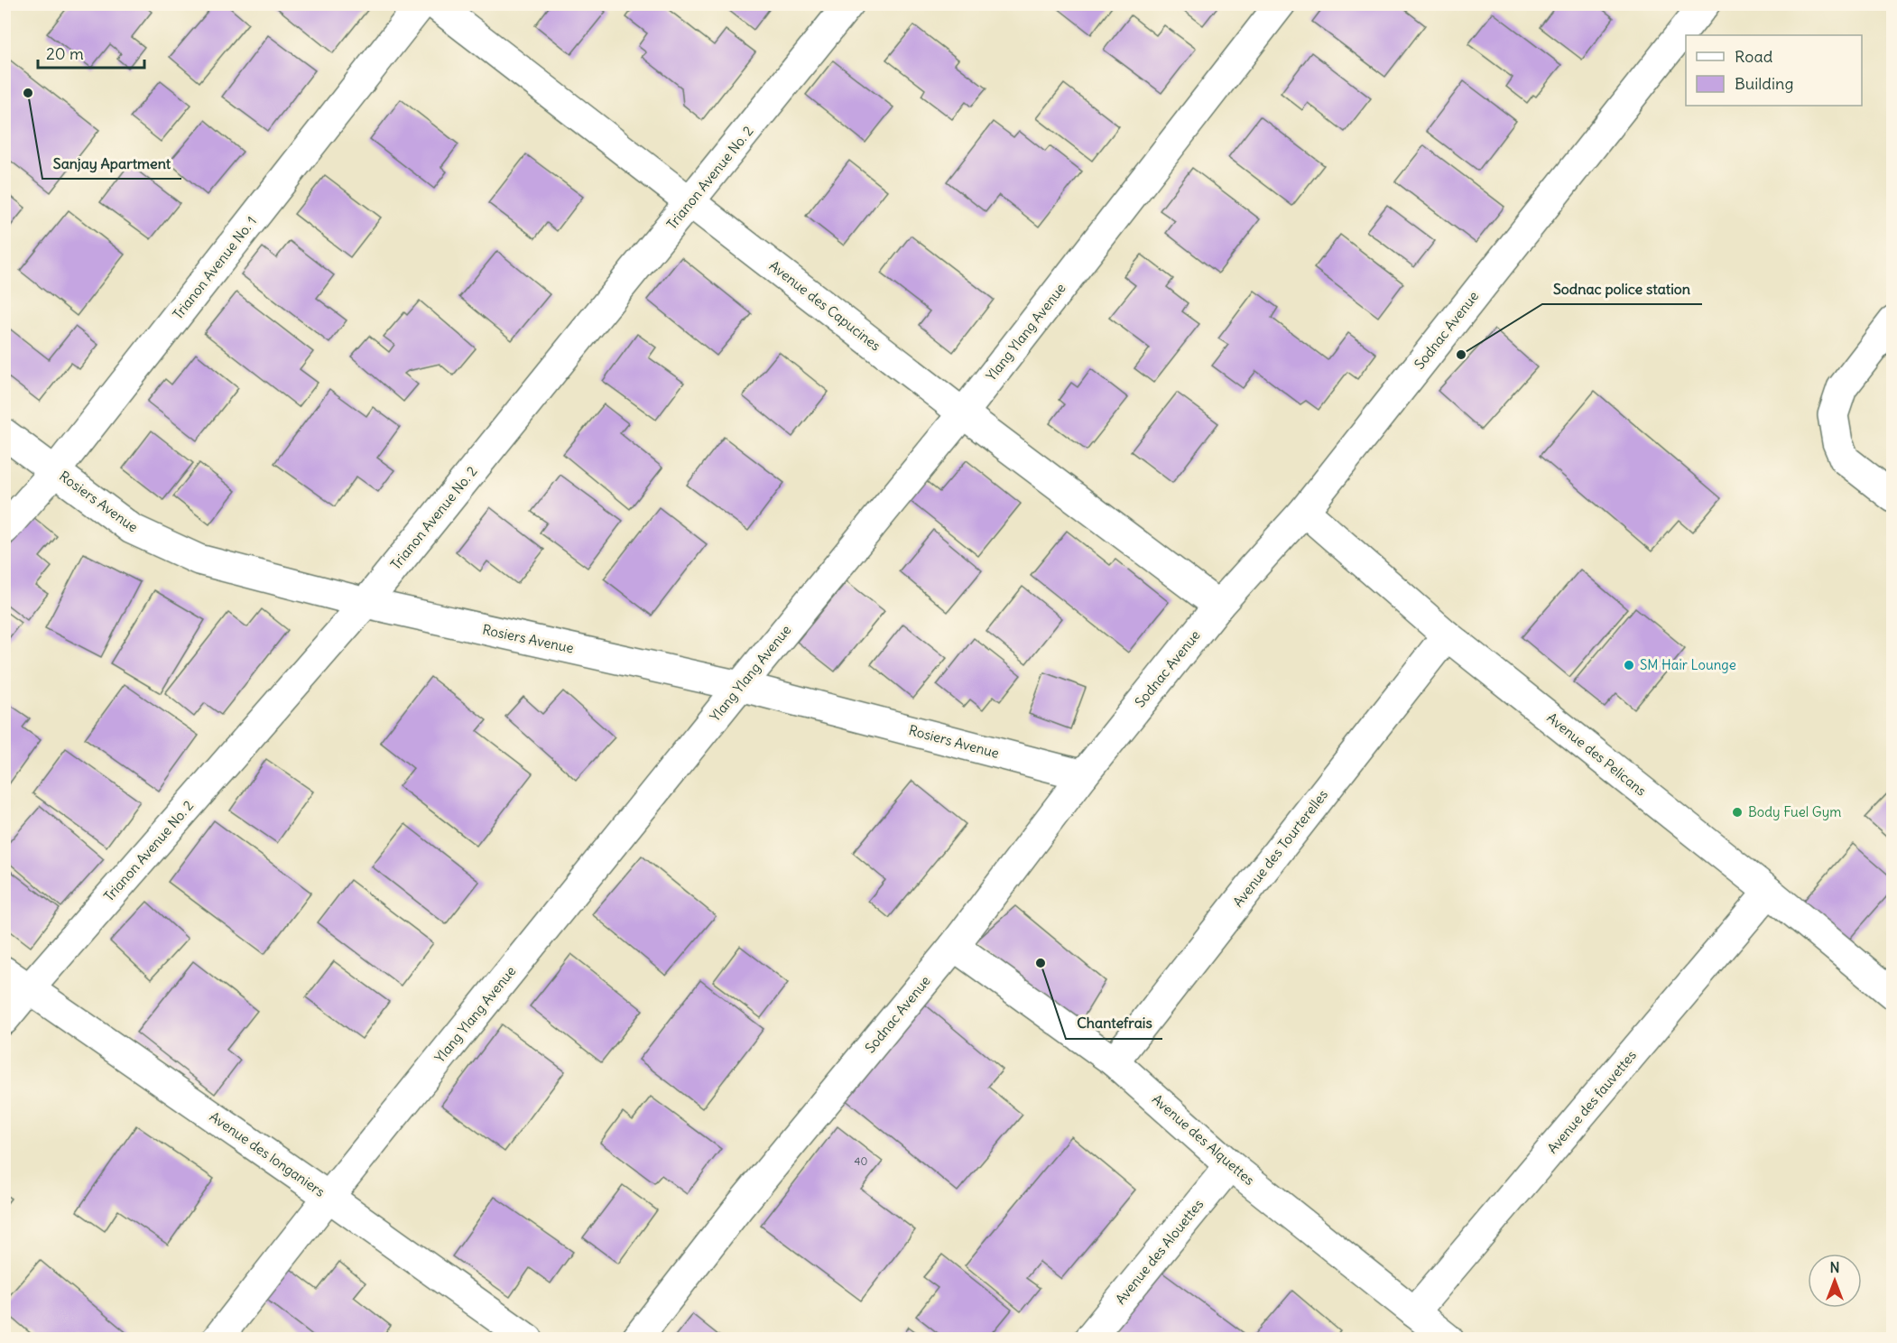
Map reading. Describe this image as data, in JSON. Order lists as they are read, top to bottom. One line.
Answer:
{"streets":{"street":["Trianon Avenue No. 2","Trianon Avenue No. 1","Avenue des Capucines","Sodnac Avenue","Ylang Ylang Avenue","Rosiers Avenue","Avenue des Pelicans","Avenue des Tourterelles","Avenue des fauvettes","Avenue des Alquettes","Avenue des longaniers","Avenue des Alouettes"]},"crossings":[["Trianon Avenue No. 2","Avenue des Capucines"],["Trianon Avenue No. 2","Rosiers Avenue"],["Trianon Avenue No. 2","Avenue des longaniers"],["Trianon Avenue No. 1","Rosiers Avenue"],["Avenue des Capucines","Sodnac Avenue"],["Avenue des Capucines","Ylang Ylang Avenue"],["Sodnac Avenue","Rosiers Avenue"],["Sodnac Avenue","Avenue des Pelicans"],["Sodnac Avenue","Avenue des Alquettes"],["Ylang Ylang Avenue","Rosiers Avenue"],["Ylang Ylang Avenue","Avenue des longaniers"],["Avenue des Pelicans","Avenue des Tourterelles"],["Avenue des Pelicans","Avenue des fauvettes"],["Avenue des Tourterelles","Avenue des Alquettes"],["Avenue des fauvettes","Avenue des Alquettes"],["Avenue des Alquettes","Avenue des Alouettes"]],"places":["Sanjay Apartment","Sodnac police station","SM Hair Lounge","Body Fuel Gym","Chantefrais"],"house_numbers":["40"],"legend":["Road","Building"],"scale_bar":"20 m","north":"top"}
